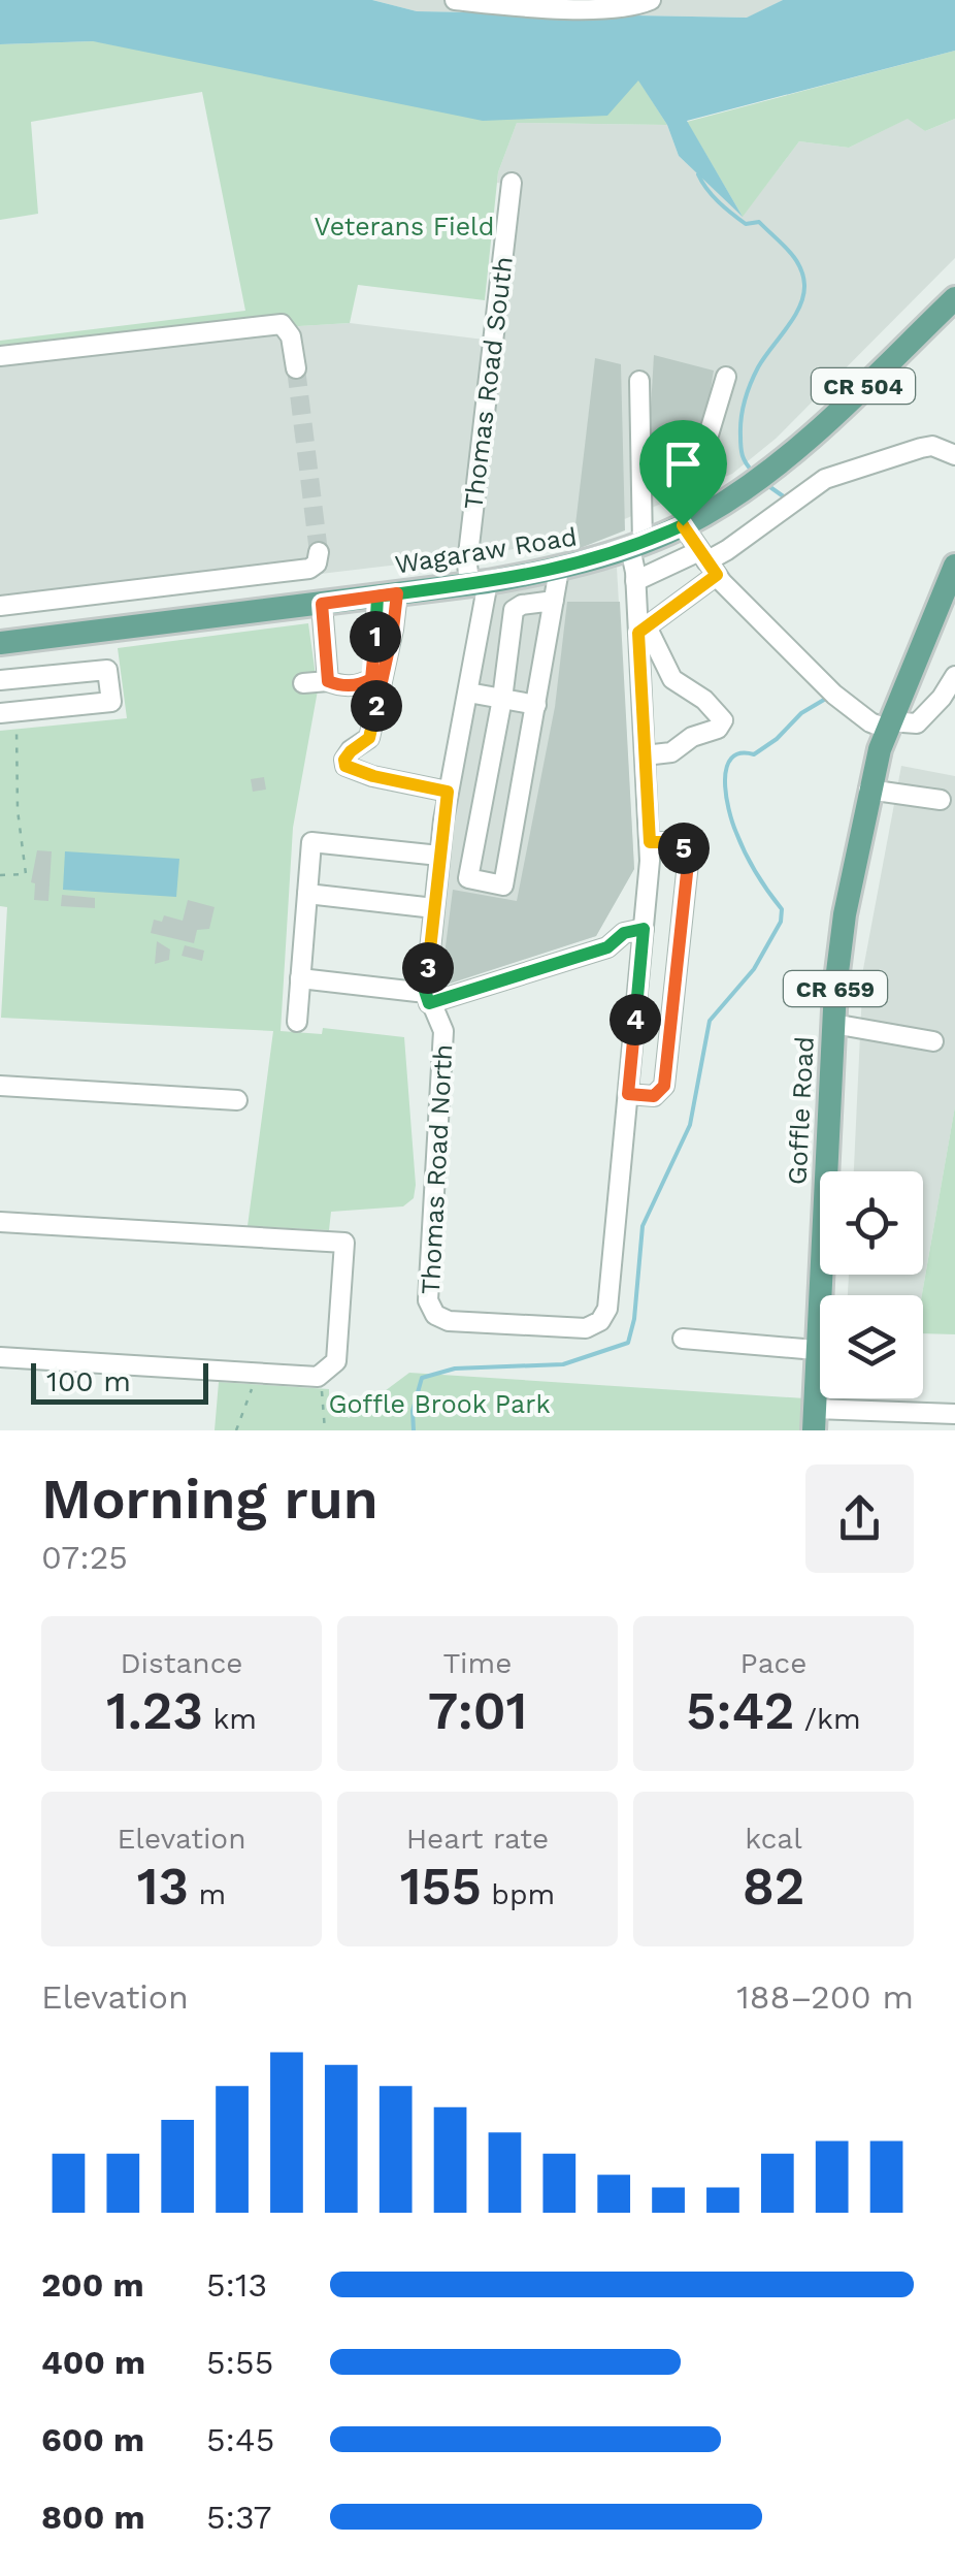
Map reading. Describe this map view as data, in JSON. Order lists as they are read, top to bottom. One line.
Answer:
{"streets":{"main road":["CR 504","Wagaraw Road","CR 659","Goffle Road"],"street":["Thomas Road South","Thomas Road North"]},"crossings":[["Thomas Road South","Wagaraw Road"],["Thomas Road South","Thomas Road North"],["Wagaraw Road","Thomas Road North"]],"parks":["Veterans Field","Goffle Brook Park"],"scale_bar":"100 m","page":{"pins":["1","2","5","3","4"],"scale":"100 m","heading":["Morning run","07:25"],"stats":[["Distance","1.23 km"],["Time","7:01"],["Pace","5:42 /km"],["Elevation","13 m"],["Heart rate","155 bpm"],["kcal","82"]],"chart":["Elevation","188–200 m"],"list":[{"name":"200 m","note":"5:13"},{"name":"400 m","note":"5:55"},{"name":"600 m","note":"5:45"},{"name":"800 m","note":"5:37"}]}}
